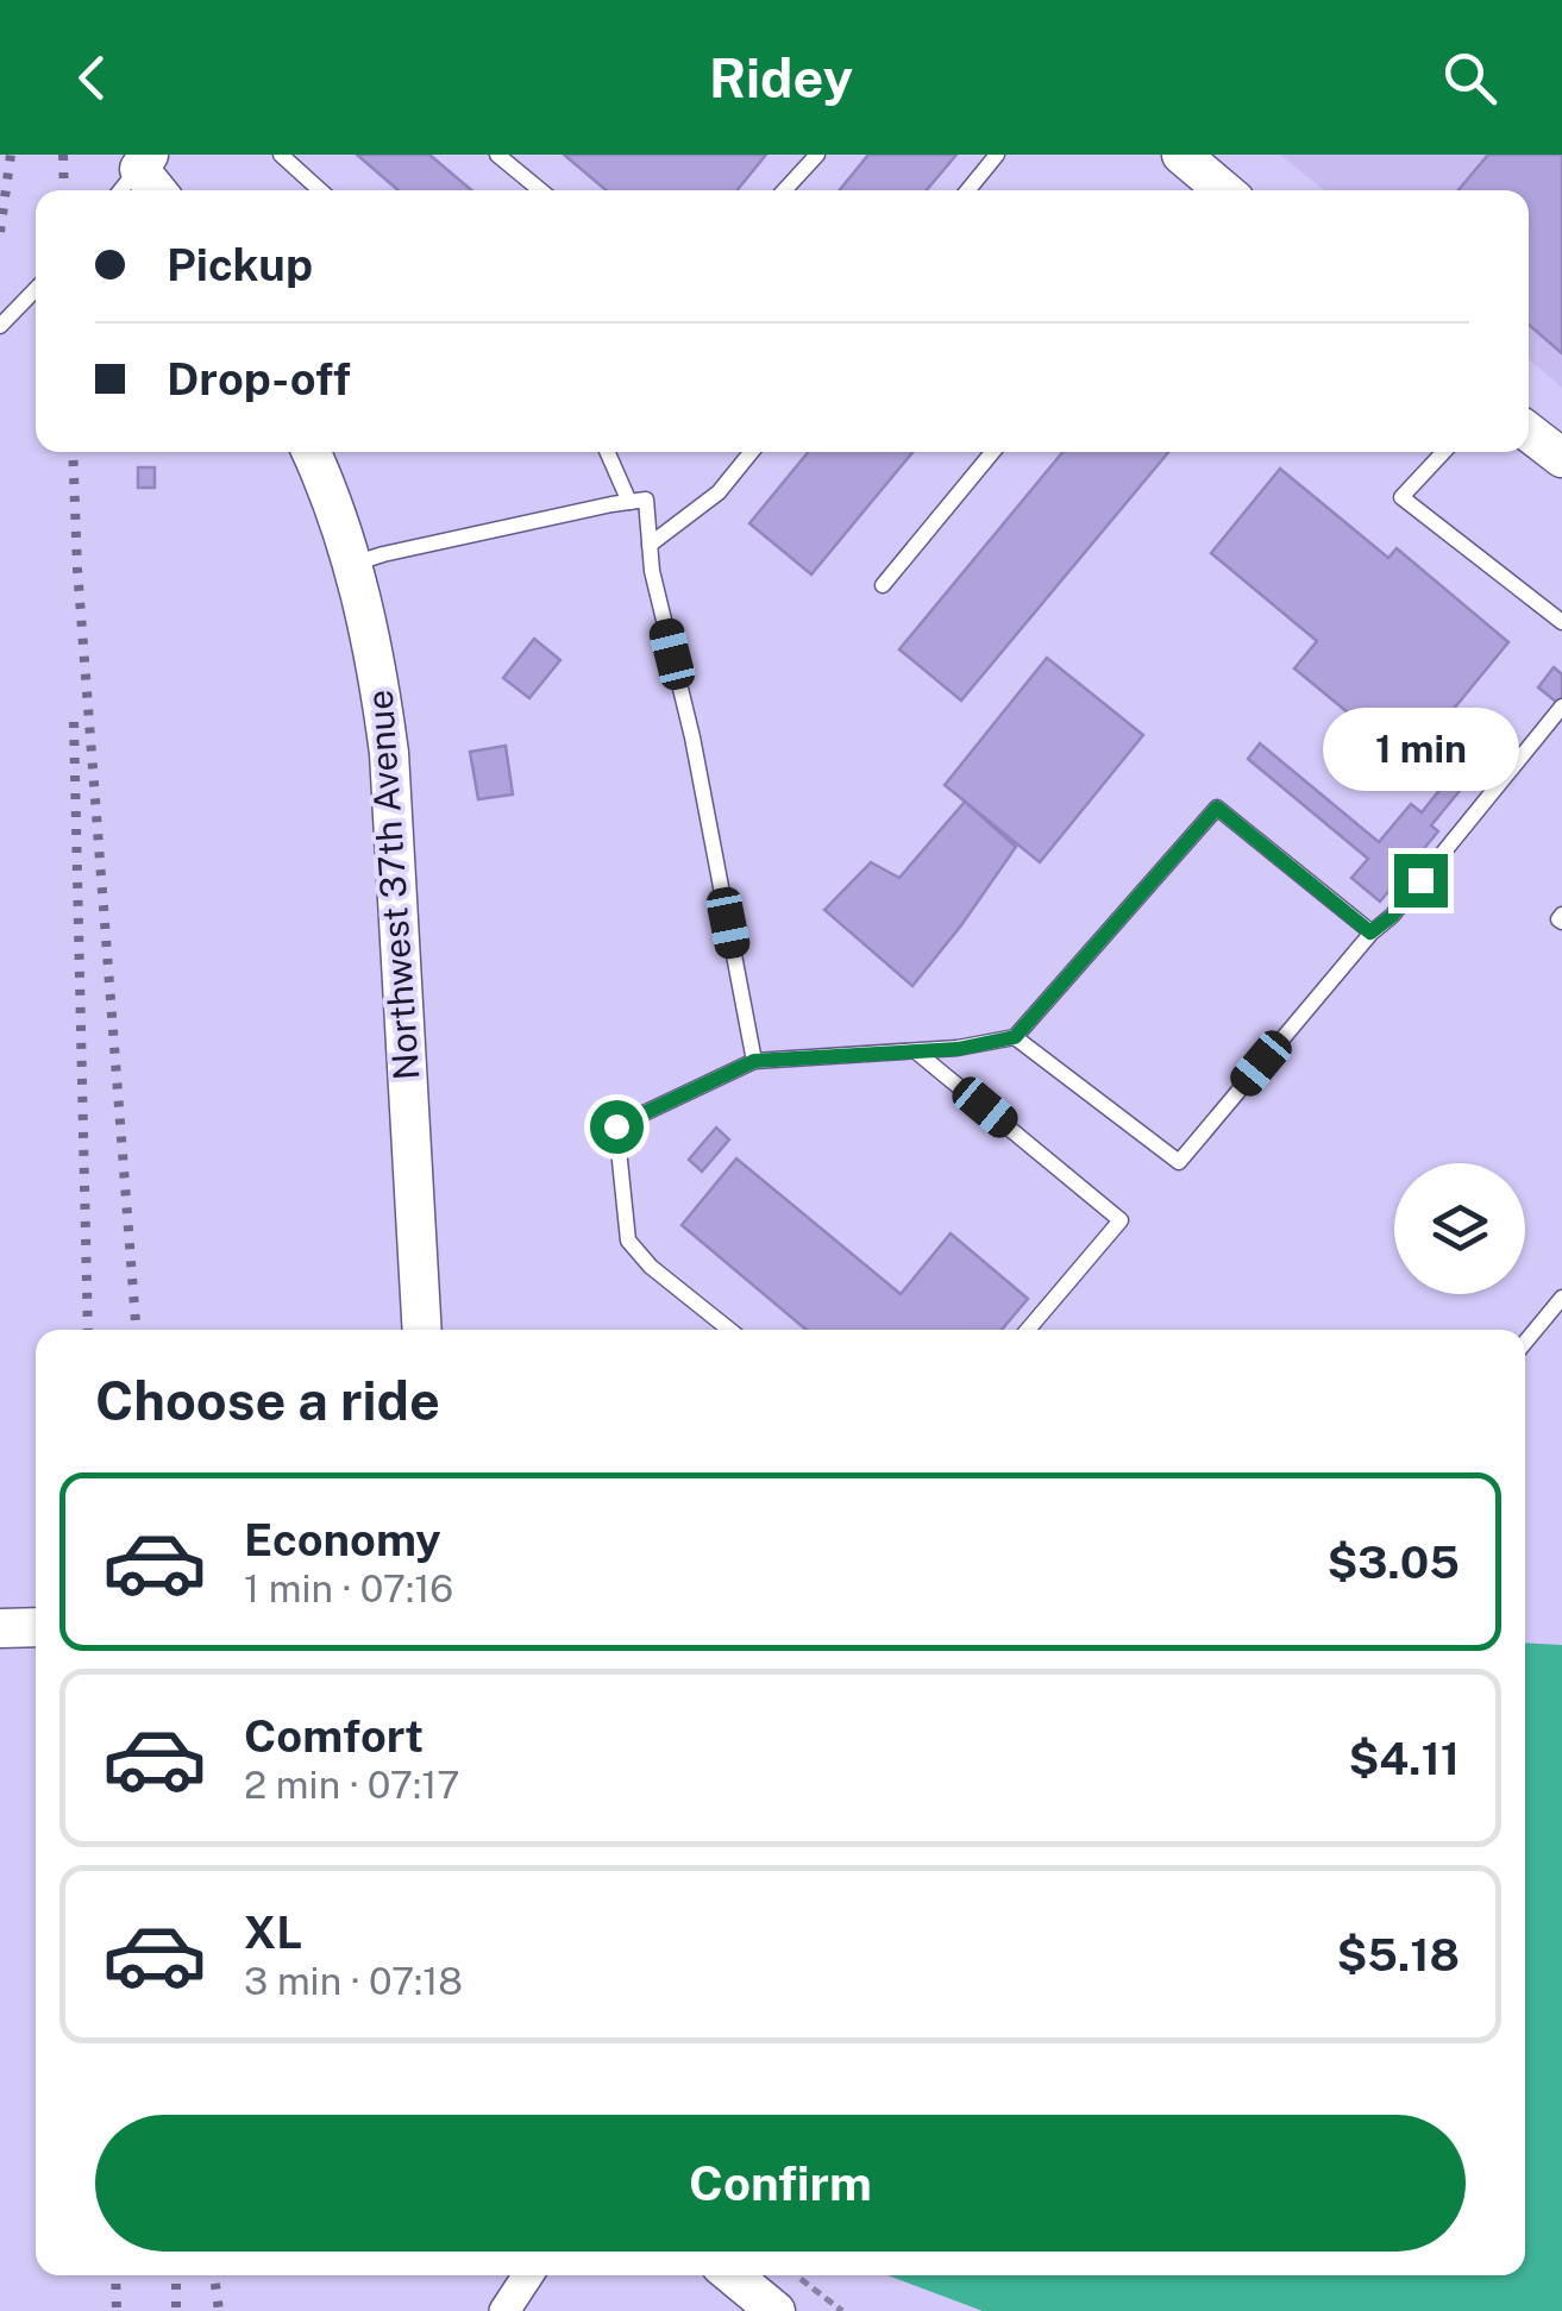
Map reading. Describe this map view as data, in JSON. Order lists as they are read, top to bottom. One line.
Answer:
{"streets":{"street":["Northwest 37th Avenue"]},"page":{"header":"Ridey","banner":["Pickup","Drop-off"],"bubble":"1 min","heading":"Choose a ride","list":[{"name":"Economy","note":"1 min · 07:16","value":"$3.05"},{"name":"Comfort","note":"2 min · 07:17","value":"$4.11"},{"name":"XL","note":"3 min · 07:18","value":"$5.18"}],"buttons":"Confirm"}}
